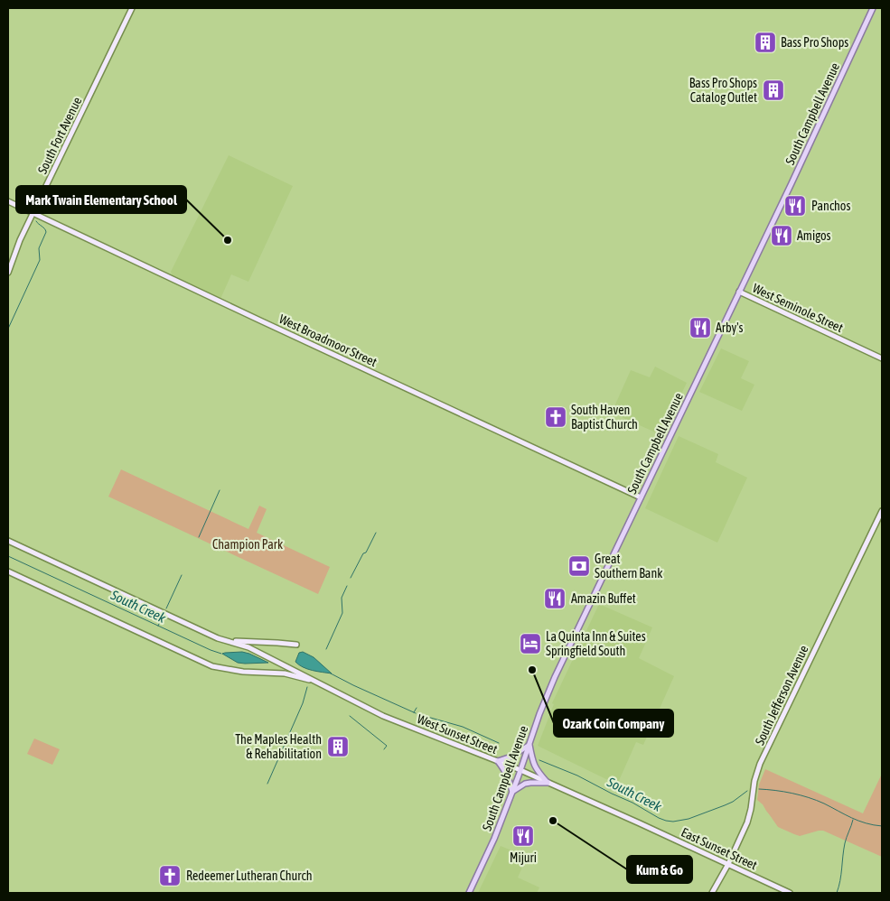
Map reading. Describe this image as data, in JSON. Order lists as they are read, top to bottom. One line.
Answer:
{"streets":{"main road":["South Campbell Avenue"],"street":["South Fort Avenue","West Seminole Street","West Broadmoor Street","South Jefferson Avenue","West Sunset Street","East Sunset Street"]},"crossings":[["South Campbell Avenue","West Seminole Street"],["South Campbell Avenue","West Broadmoor Street"],["South Campbell Avenue","West Sunset Street"],["South Fort Avenue","West Broadmoor Street"],["South Jefferson Avenue","East Sunset Street"],["West Sunset Street","East Sunset Street"]],"water":["South Creek"],"parks":["Champion Park"],"places":{"building":["Bass Pro Shops","Bass Pro Shops Catalog Outlet","The Maples Health & Rehabilitation"],"restaurant":["Panchos","Amigos","Arby's","Amazin Buffet","Mijuri"],"other":["Mark Twain Elementary School","Ozark Coin Company","Kum & Go"],"church":["South Haven Baptist Church","Redeemer Lutheran Church"],"bank":["Great Southern Bank"],"hotel":["La Quinta Inn & Suites Springfield South"]}}
